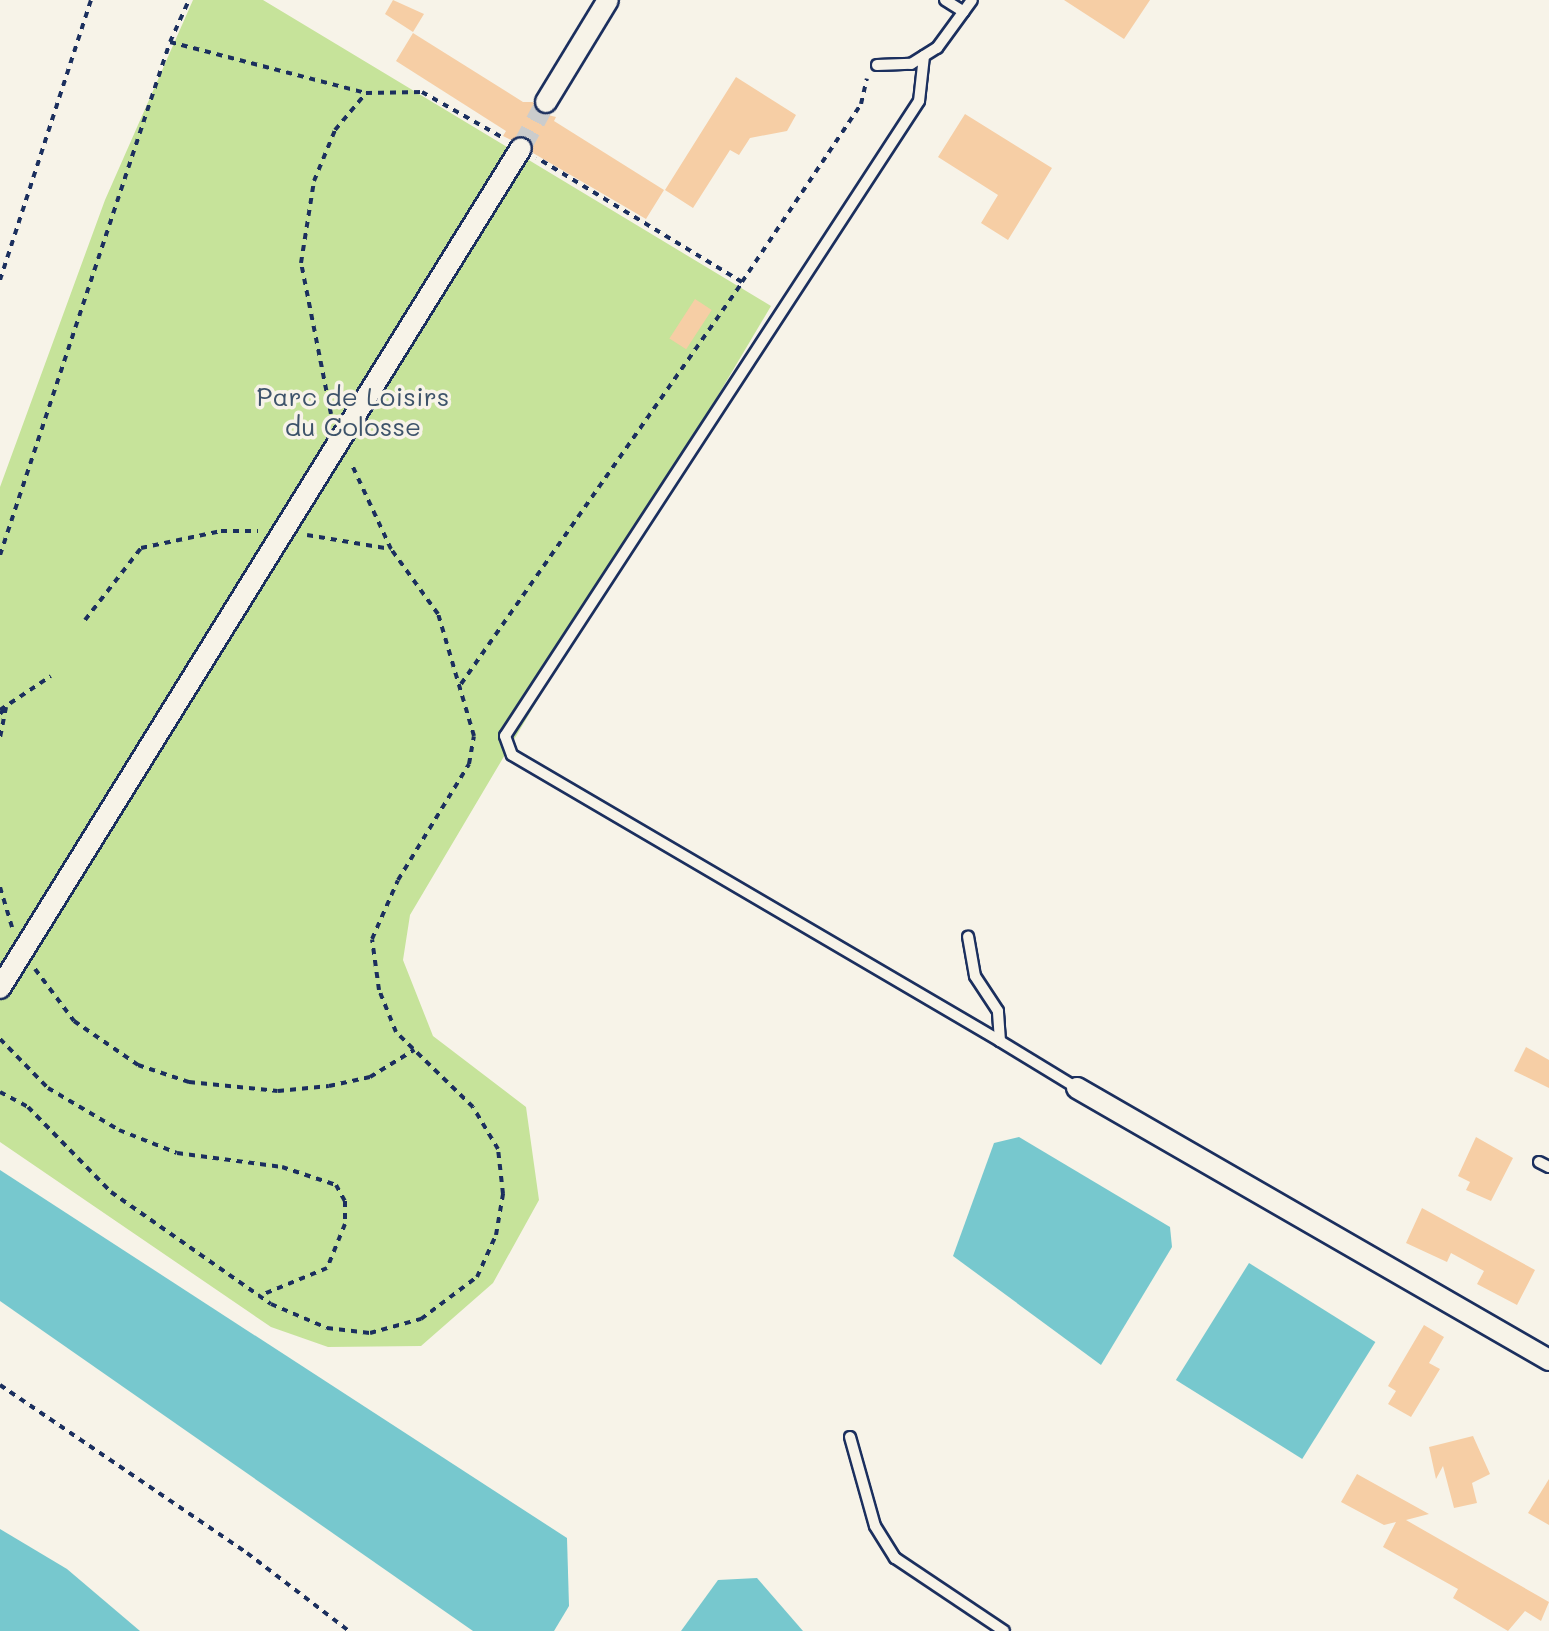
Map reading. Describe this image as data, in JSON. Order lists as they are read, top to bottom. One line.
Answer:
{"parks":["Parc de Loisirs du Colosse"]}
